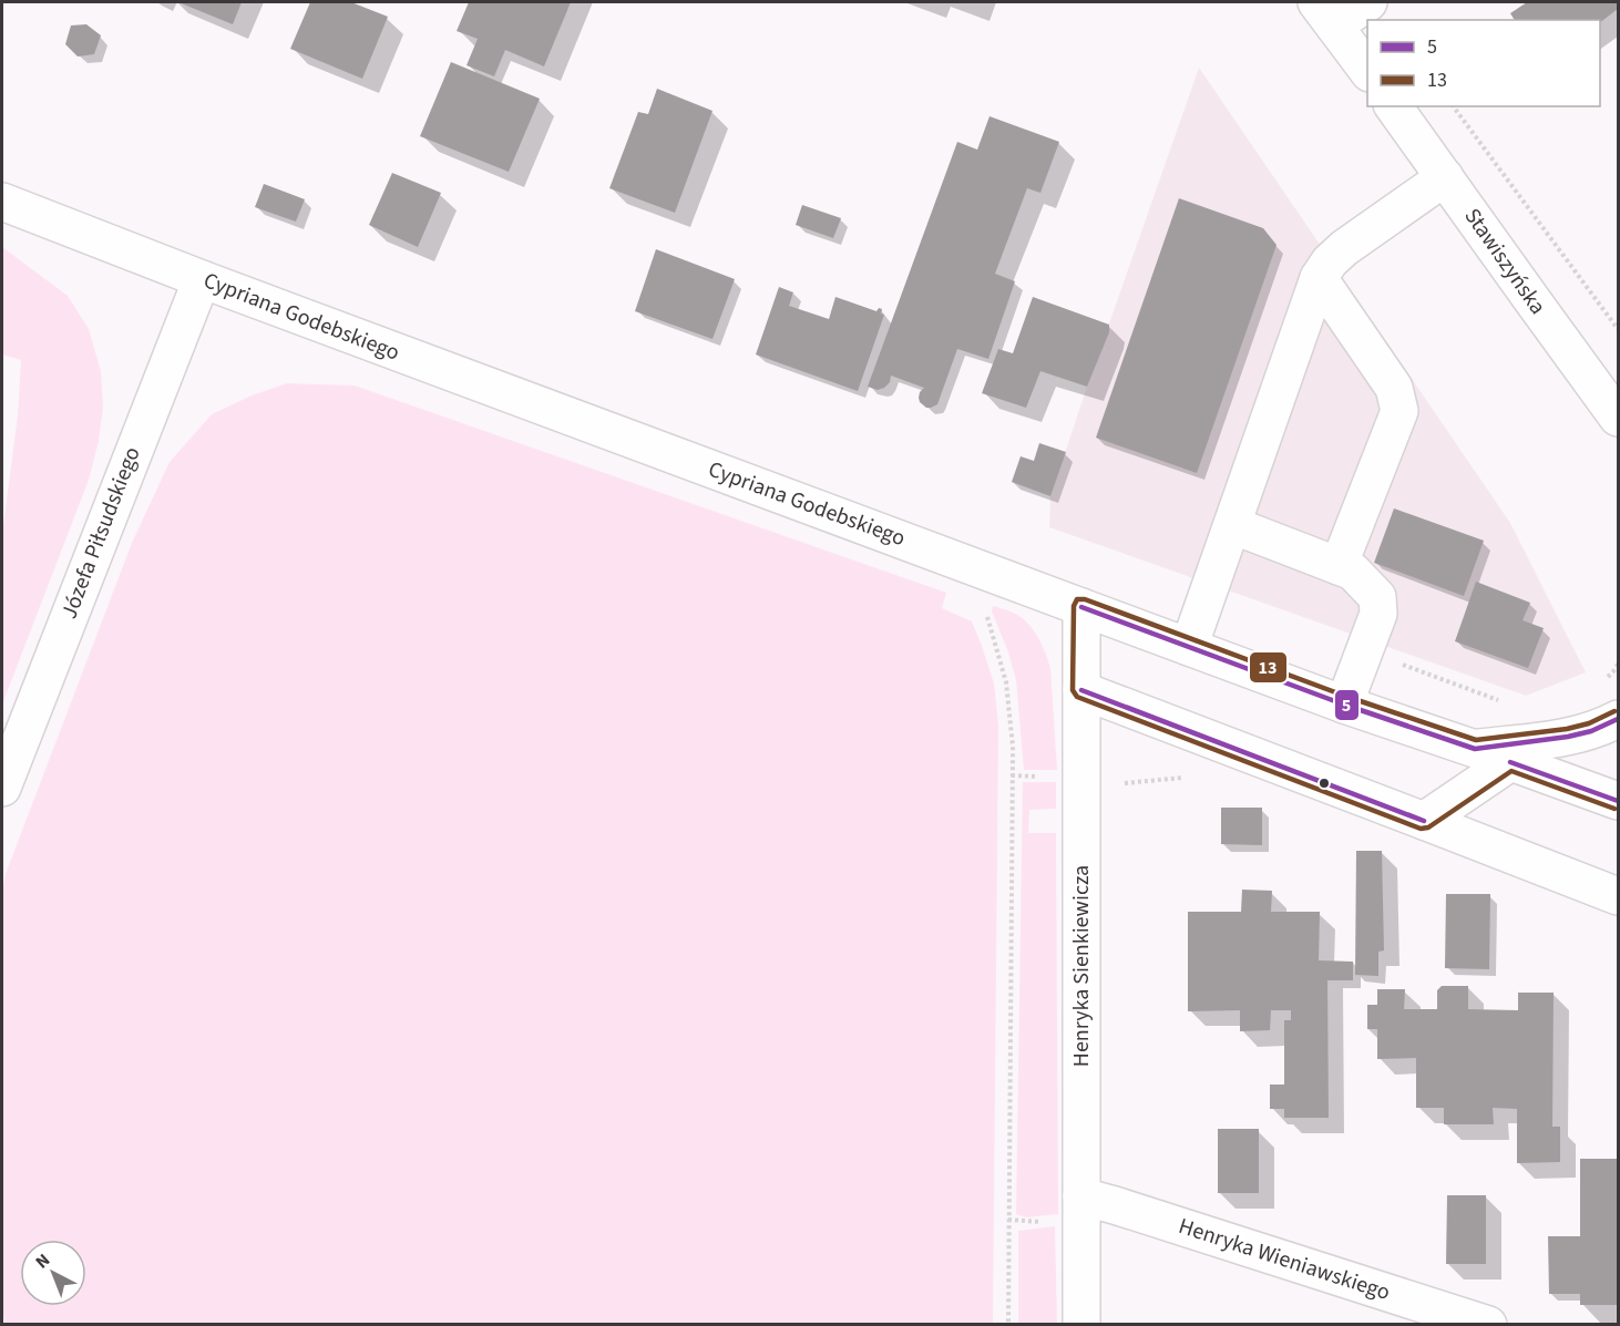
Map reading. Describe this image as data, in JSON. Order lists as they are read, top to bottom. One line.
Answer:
{"streets":{"main road":["Stawiszyńska","Cypriana Godebskiego","Józefa Piłsudskiego","Henryka Sienkiewicza","Henryka Wieniawskiego"]},"crossings":[["Cypriana Godebskiego","Józefa Piłsudskiego"],["Cypriana Godebskiego","Henryka Sienkiewicza"],["Henryka Sienkiewicza","Henryka Wieniawskiego"]],"lines":["transit line 13","transit line 5"],"legend":["5","13"],"north":"top left"}
